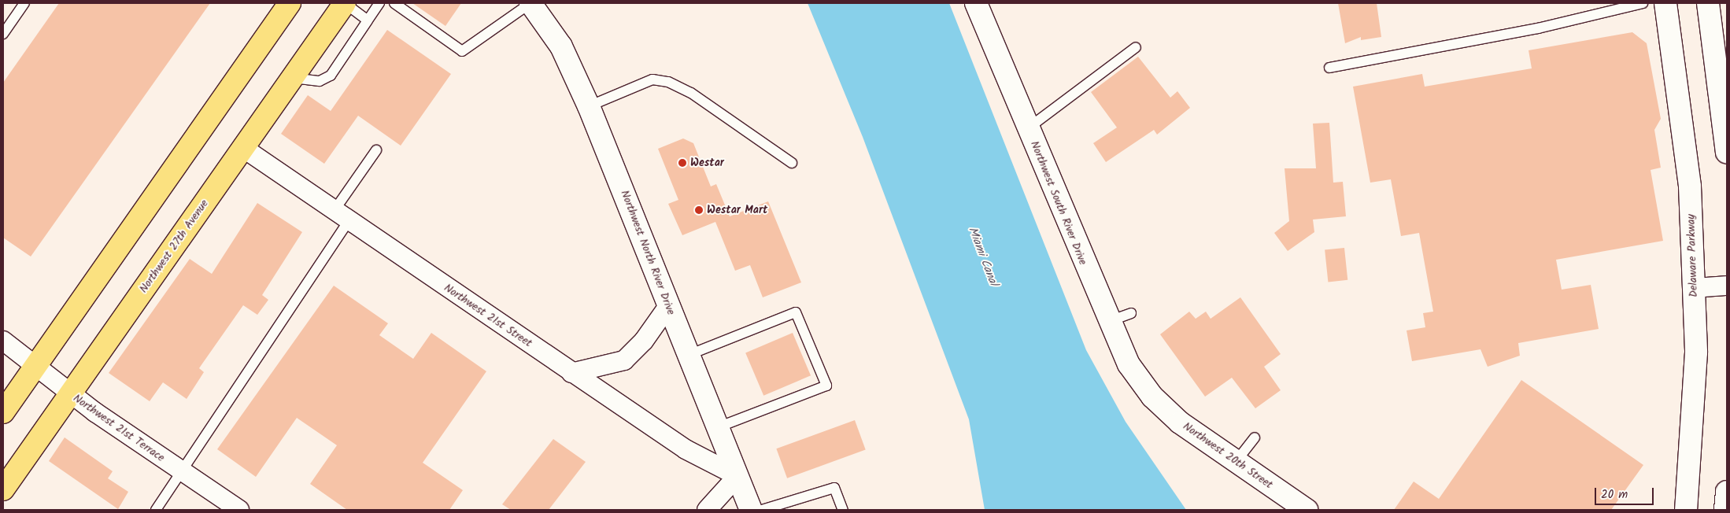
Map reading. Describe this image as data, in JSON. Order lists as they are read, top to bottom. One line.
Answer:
{"streets":{"highway":["Northwest 27th Avenue"],"street":["Northwest South River Drive","Northwest North River Drive","Delaware Parkway","Northwest 21st Street","Northwest 21st Terrace","Northwest 20th Street"]},"crossings":[["Northwest South River Drive","Northwest 20th Street"],["Northwest 27th Avenue","Northwest 21st Street"],["Northwest 27th Avenue","Northwest 21st Terrace"],["Northwest North River Drive","Northwest 21st Street"]],"water":["Miami Canal"],"places":["Westar","Westar Mart"],"scale_bar":"20 m"}
